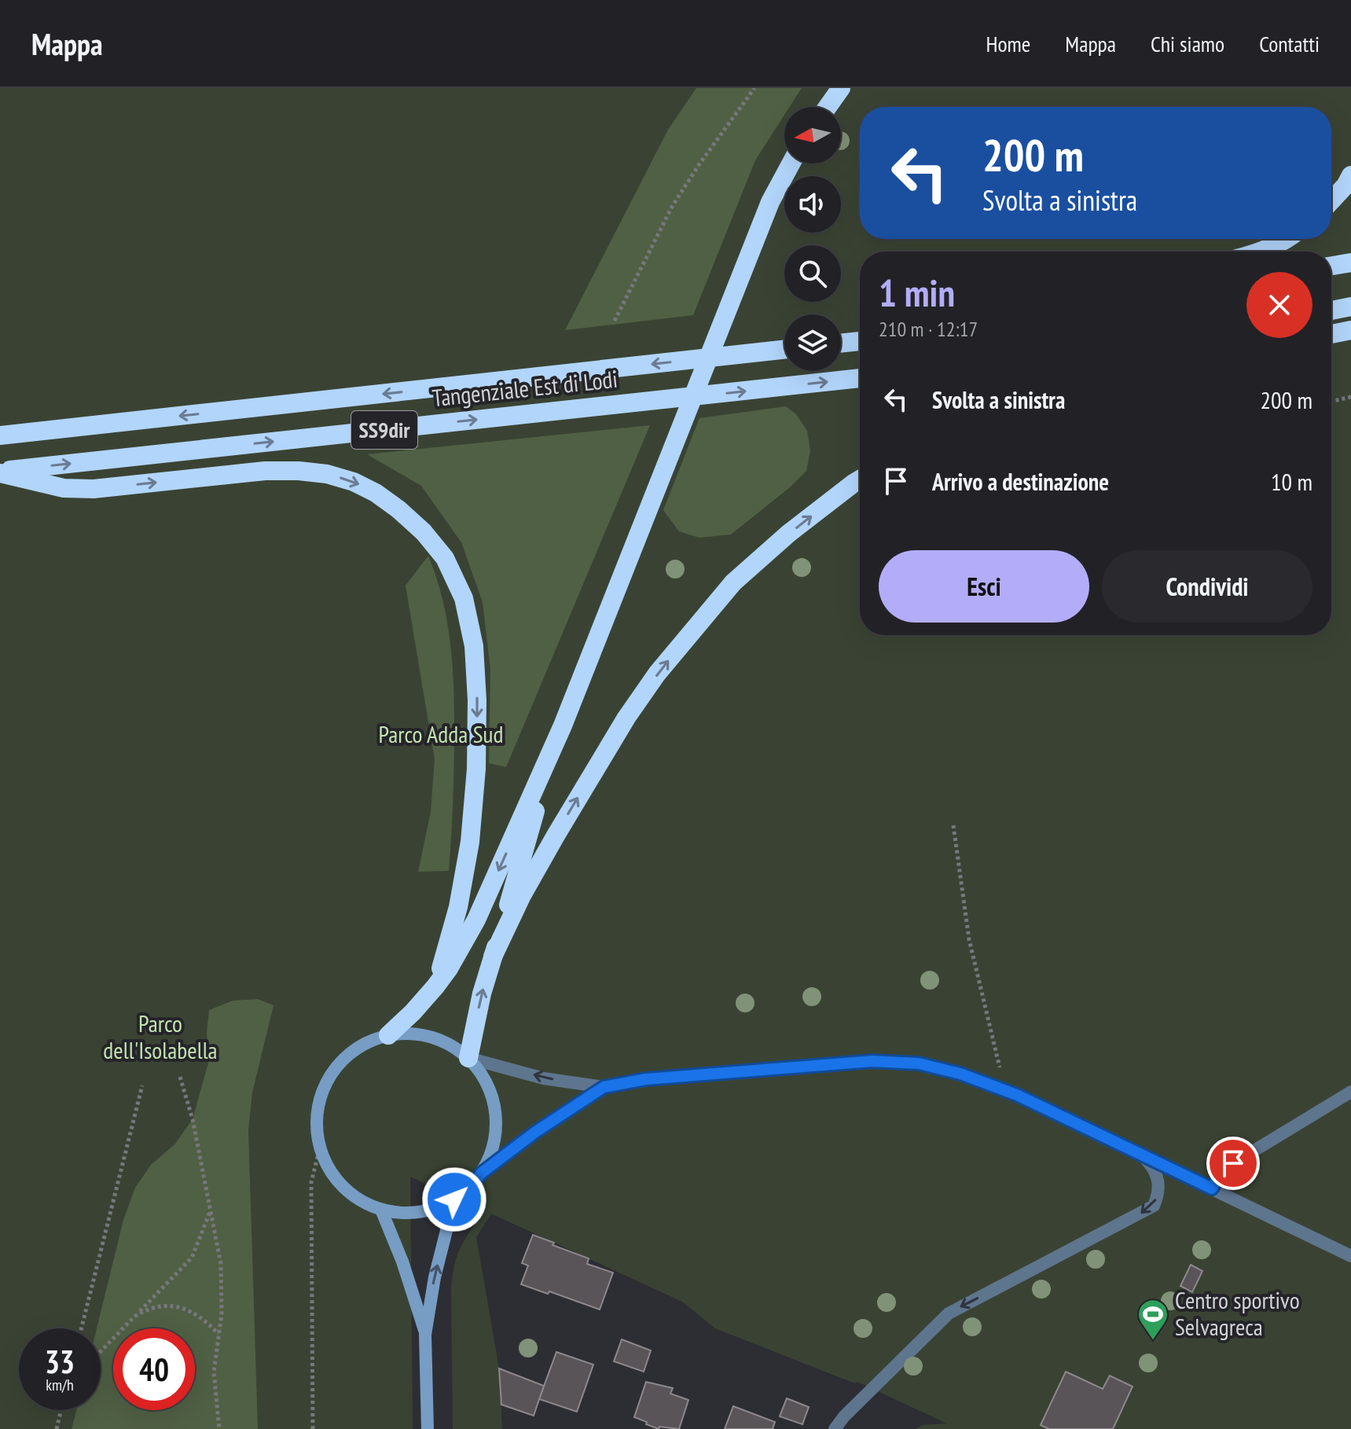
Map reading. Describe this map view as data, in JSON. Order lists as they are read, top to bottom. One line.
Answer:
{"streets":{"highway":["Tangenziale Est di Lodi","SS9dir"]},"parks":["Parco Adda Sud","Parco dell'Isolabella"],"places":{"sports":["Centro sportivo Selvagreca"]},"north":"left","page":{"header":"Mappa","nav":["Home","Mappa","Chi siamo","Contatti"],"turn":["200 m","Svolta a sinistra"],"heading":["1 min","210 m · 12:17"],"list":[{"name":"Svolta a sinistra","value":"200 m"},{"name":"Arrivo a destinazione","value":"10 m"}],"buttons":["Esci","Condividi"],"speed":"33 km/h","limit":"40"}}
